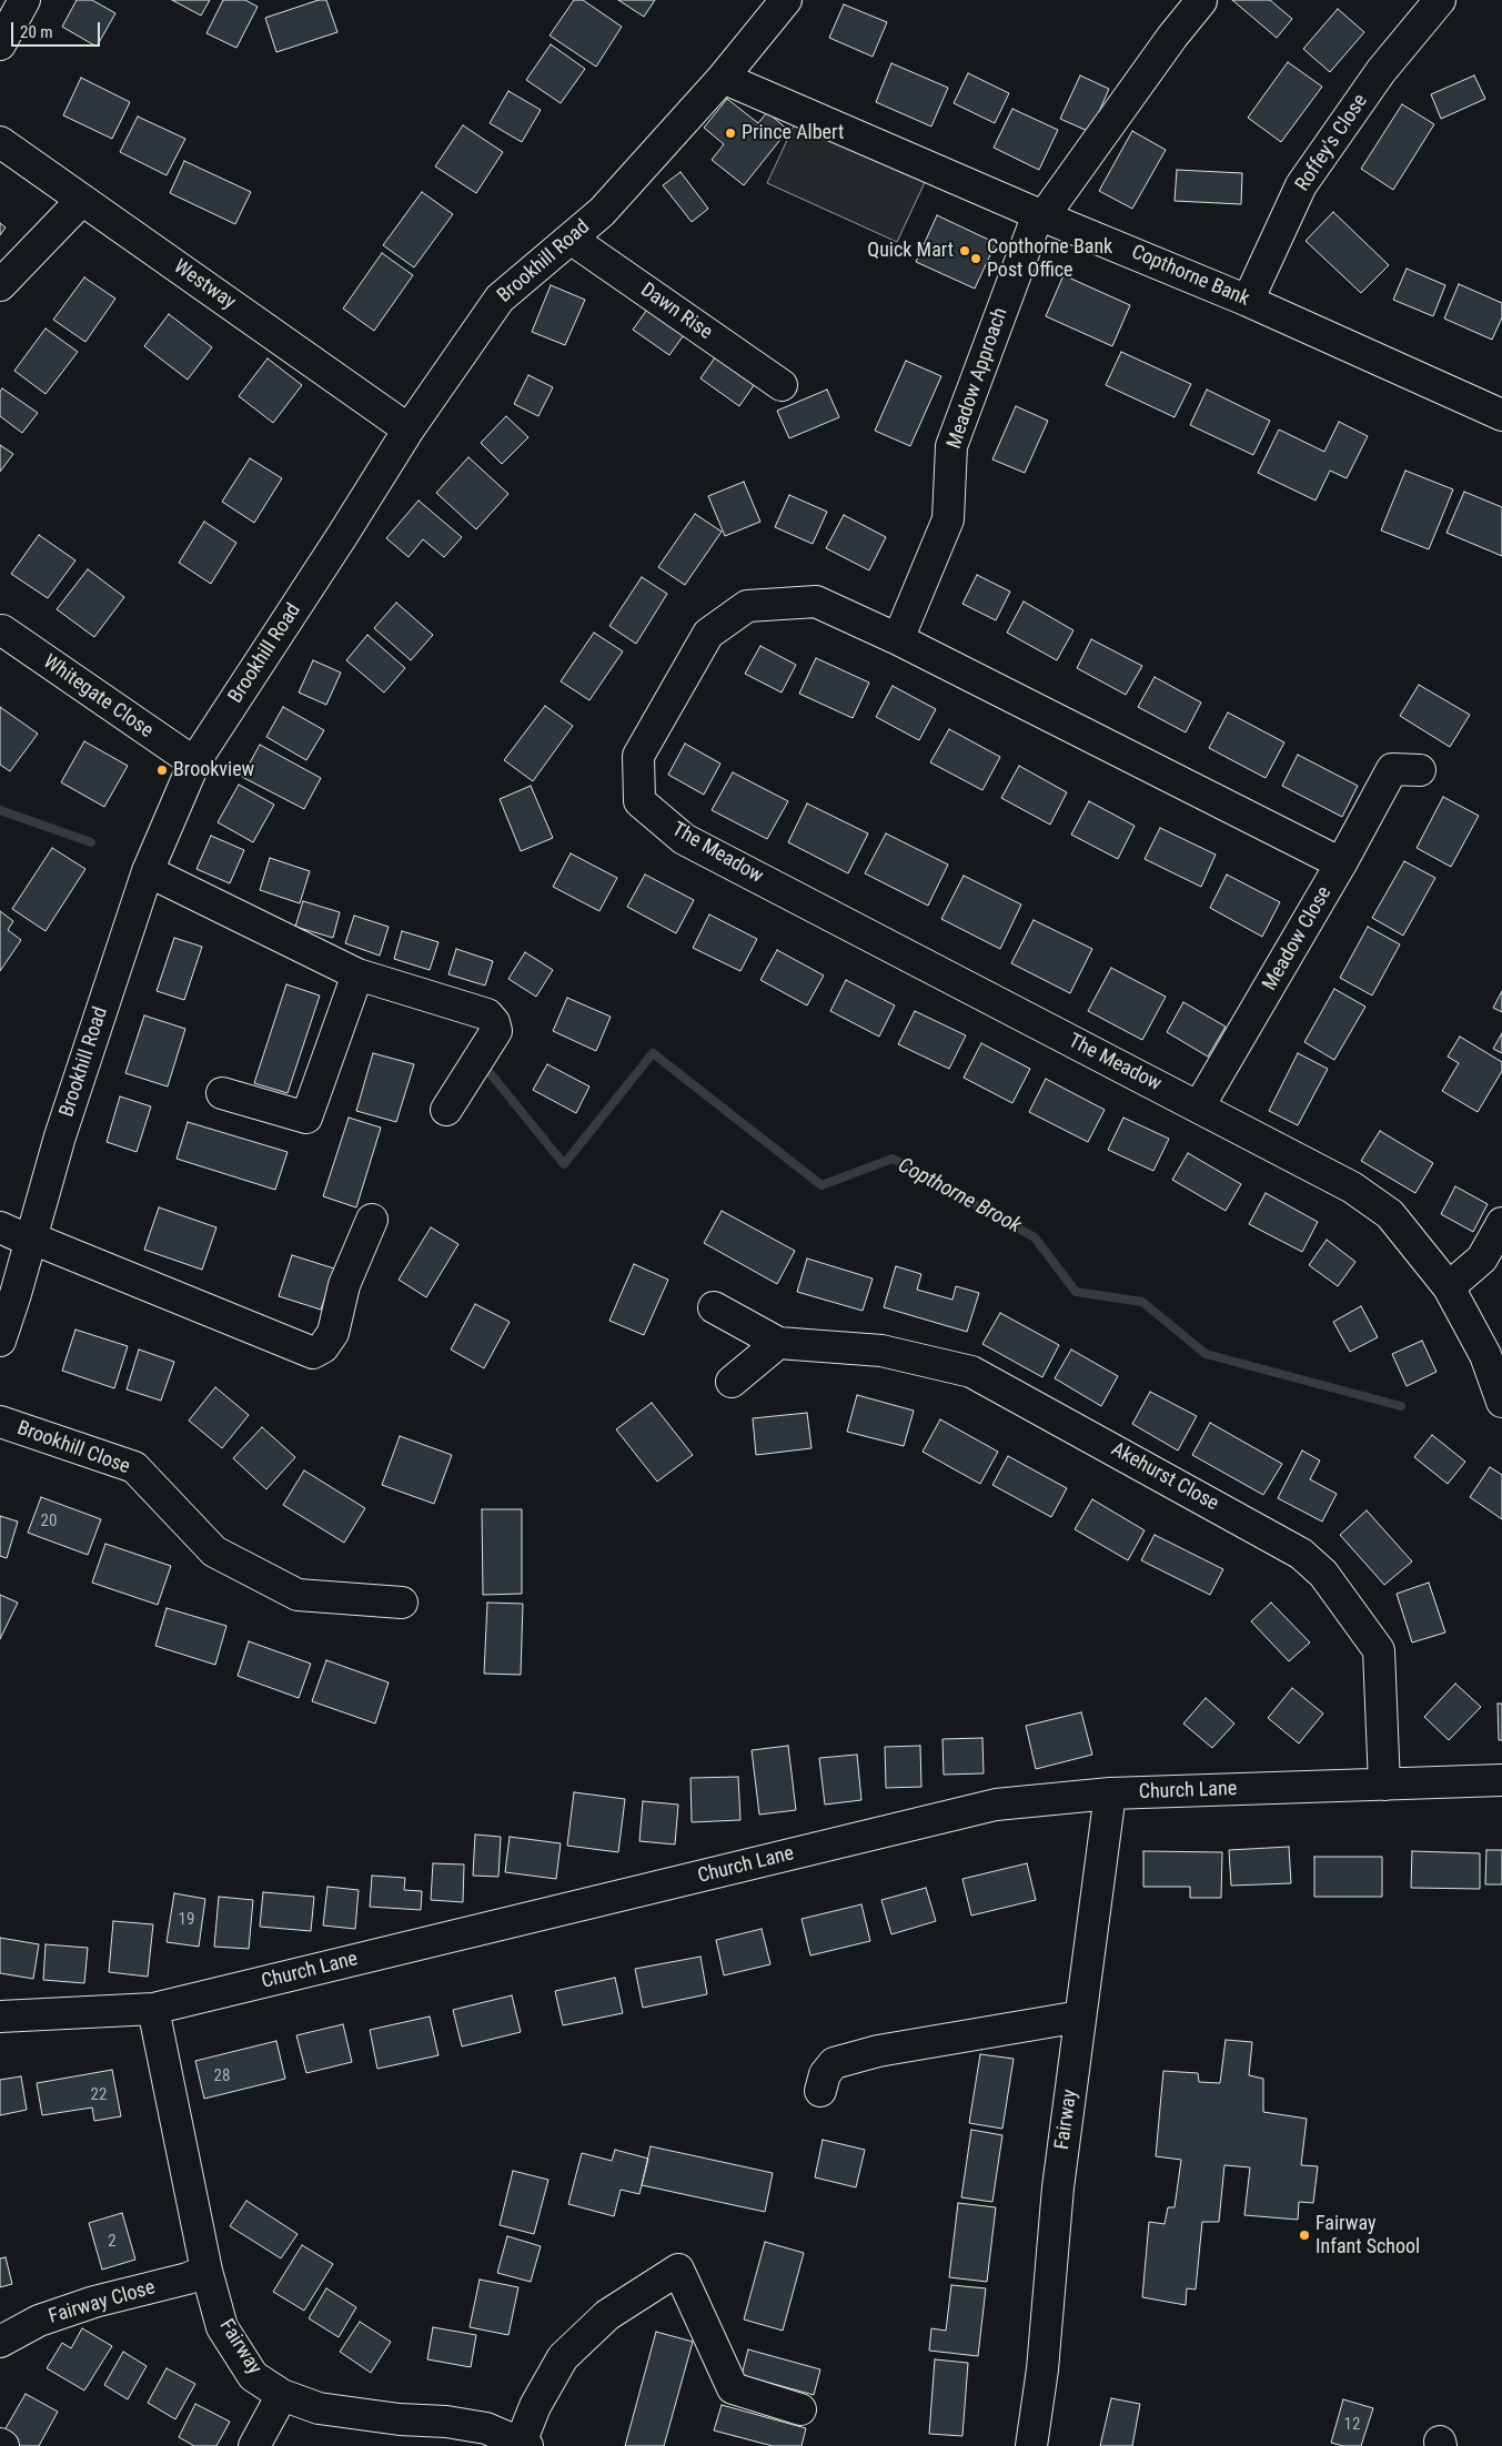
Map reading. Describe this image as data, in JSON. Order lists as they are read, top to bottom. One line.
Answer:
{"streets":{"street":["Roffey's Close","Brookhill Road","Copthorne Bank","Westway","Dawn Rise","Meadow Approach","Whitegate Close","The Meadow","Meadow Close","Brookhill Close","Akehurst Close","Church Lane","Fairway","Fairway Close"]},"crossings":[["Roffey's Close","Copthorne Bank"],["Brookhill Road","Copthorne Bank"],["Brookhill Road","Westway"],["Brookhill Road","Dawn Rise"],["Brookhill Road","Whitegate Close"],["Copthorne Bank","Meadow Approach"],["Meadow Approach","The Meadow"],["The Meadow","Meadow Close"],["Akehurst Close","Church Lane"],["Church Lane","Fairway"],["Fairway","Fairway Close"]],"water":["Copthorne Brook"],"places":["Prince Albert","Quick Mart","Copthorne Bank Post Office","Brookview","Fairway Infant School"],"house_numbers":["20","19","28","22","2","12"],"scale_bar":"20 m"}
